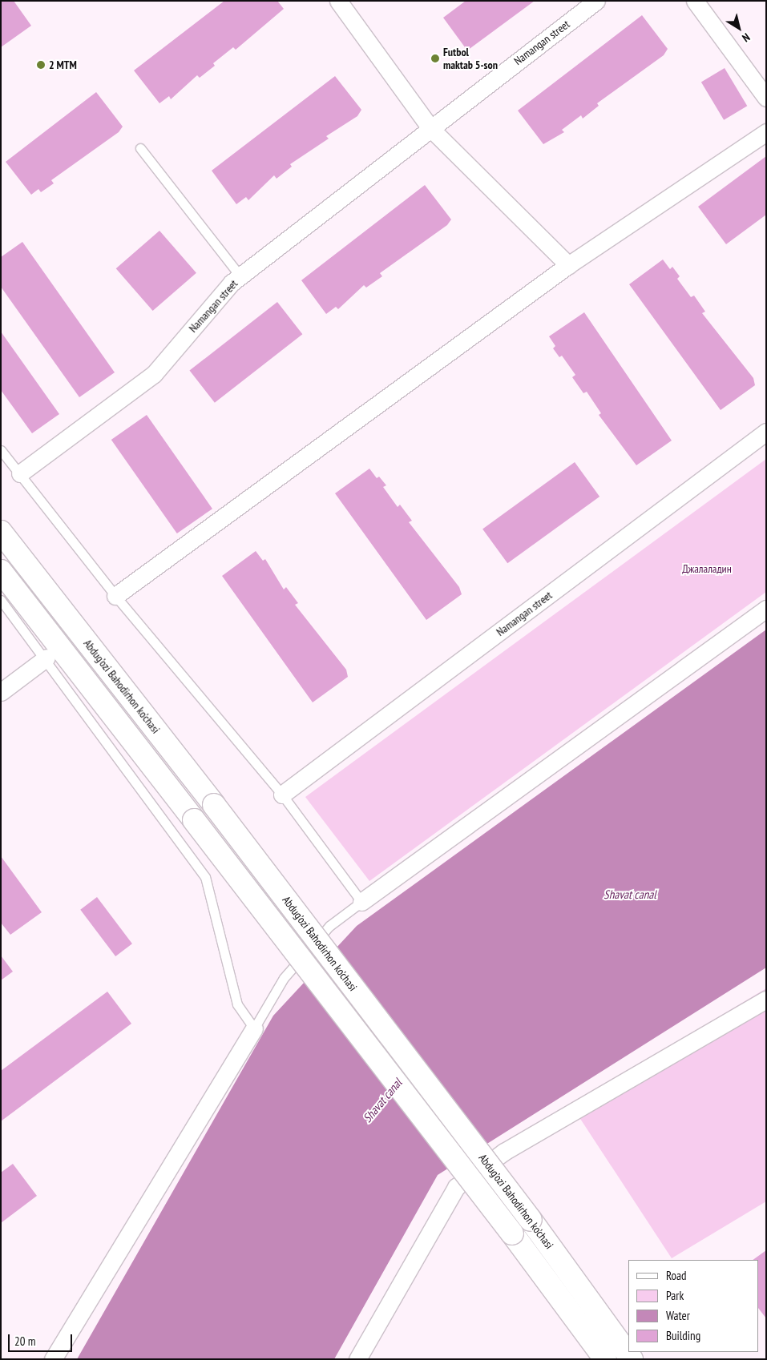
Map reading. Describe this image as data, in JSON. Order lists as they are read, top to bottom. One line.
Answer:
{"streets":{"main road":["Abdug’ozi Bahodirhon ko’chasi"],"street":["Namangan street"]},"water":["Shavat canal"],"parks":["Джалаладин"],"places":["Futbol maktab 5-son","2 MTM"],"legend":["Road","Park","Water","Building"],"scale_bar":"20 m","north":"bottom right"}
